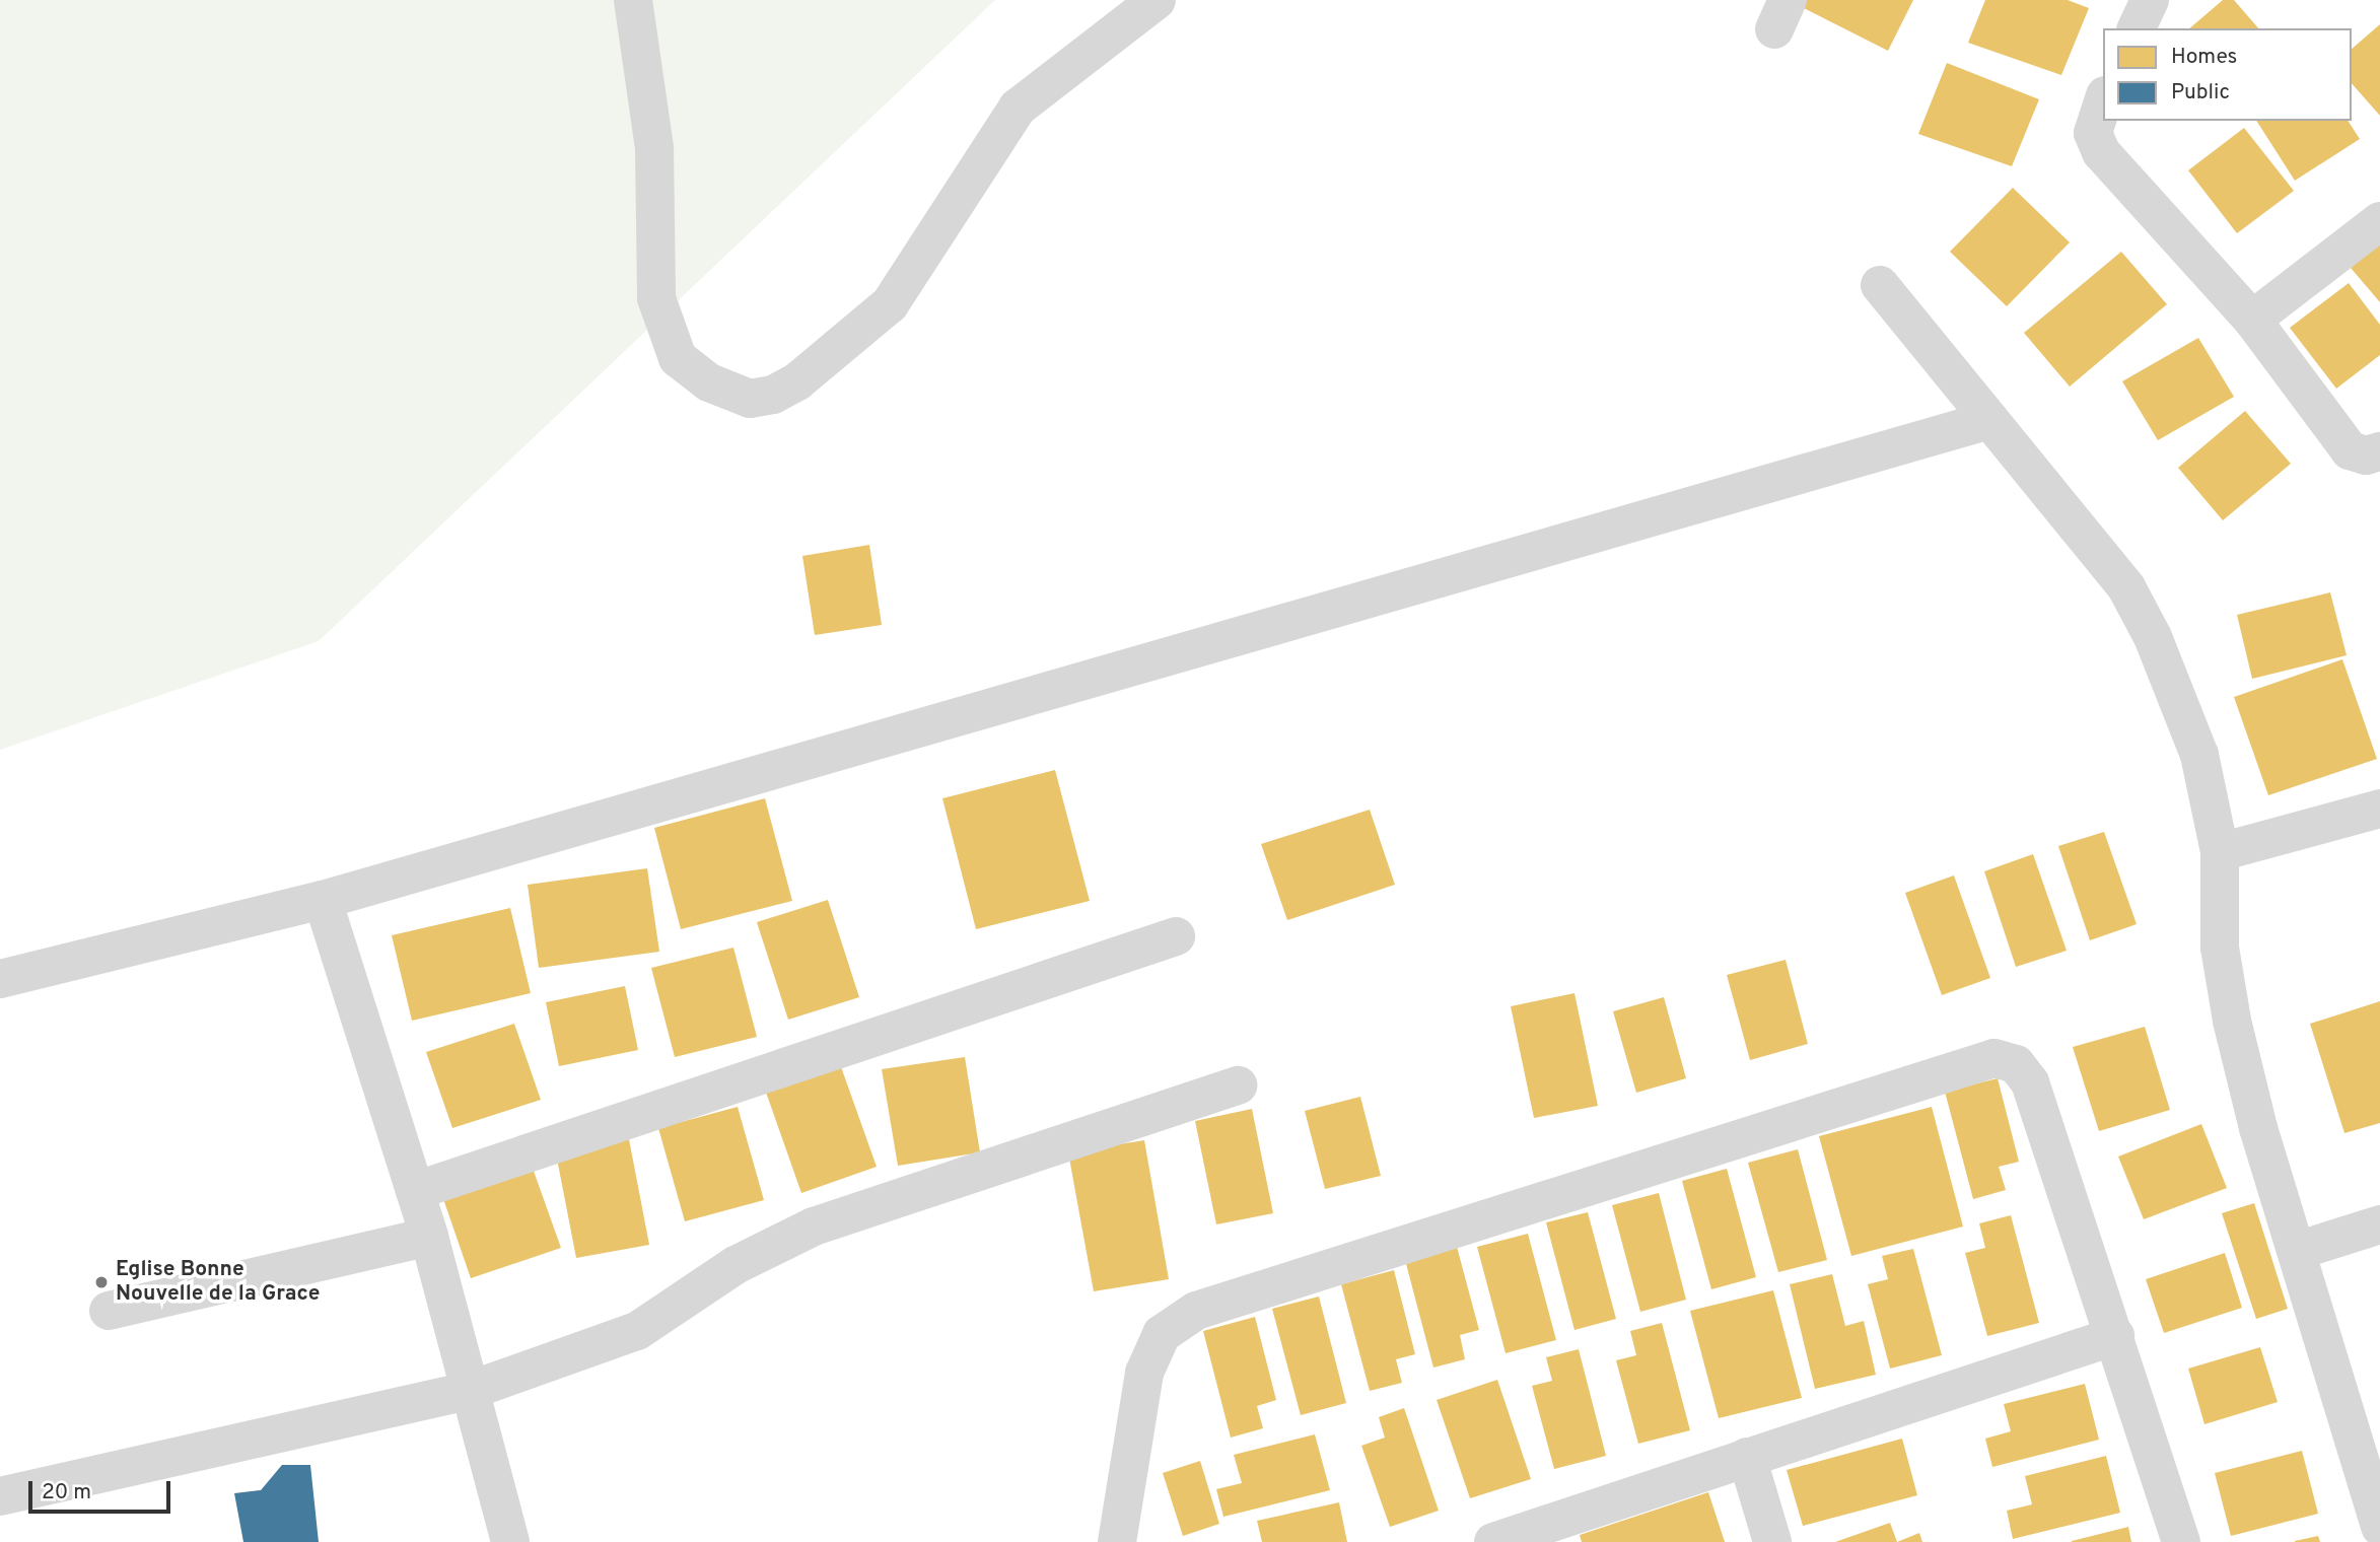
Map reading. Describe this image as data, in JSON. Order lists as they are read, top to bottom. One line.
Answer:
{"places":["Eglise Bonne Nouvelle de la Grace"],"legend":["Homes","Public"],"scale_bar":"20 m"}
